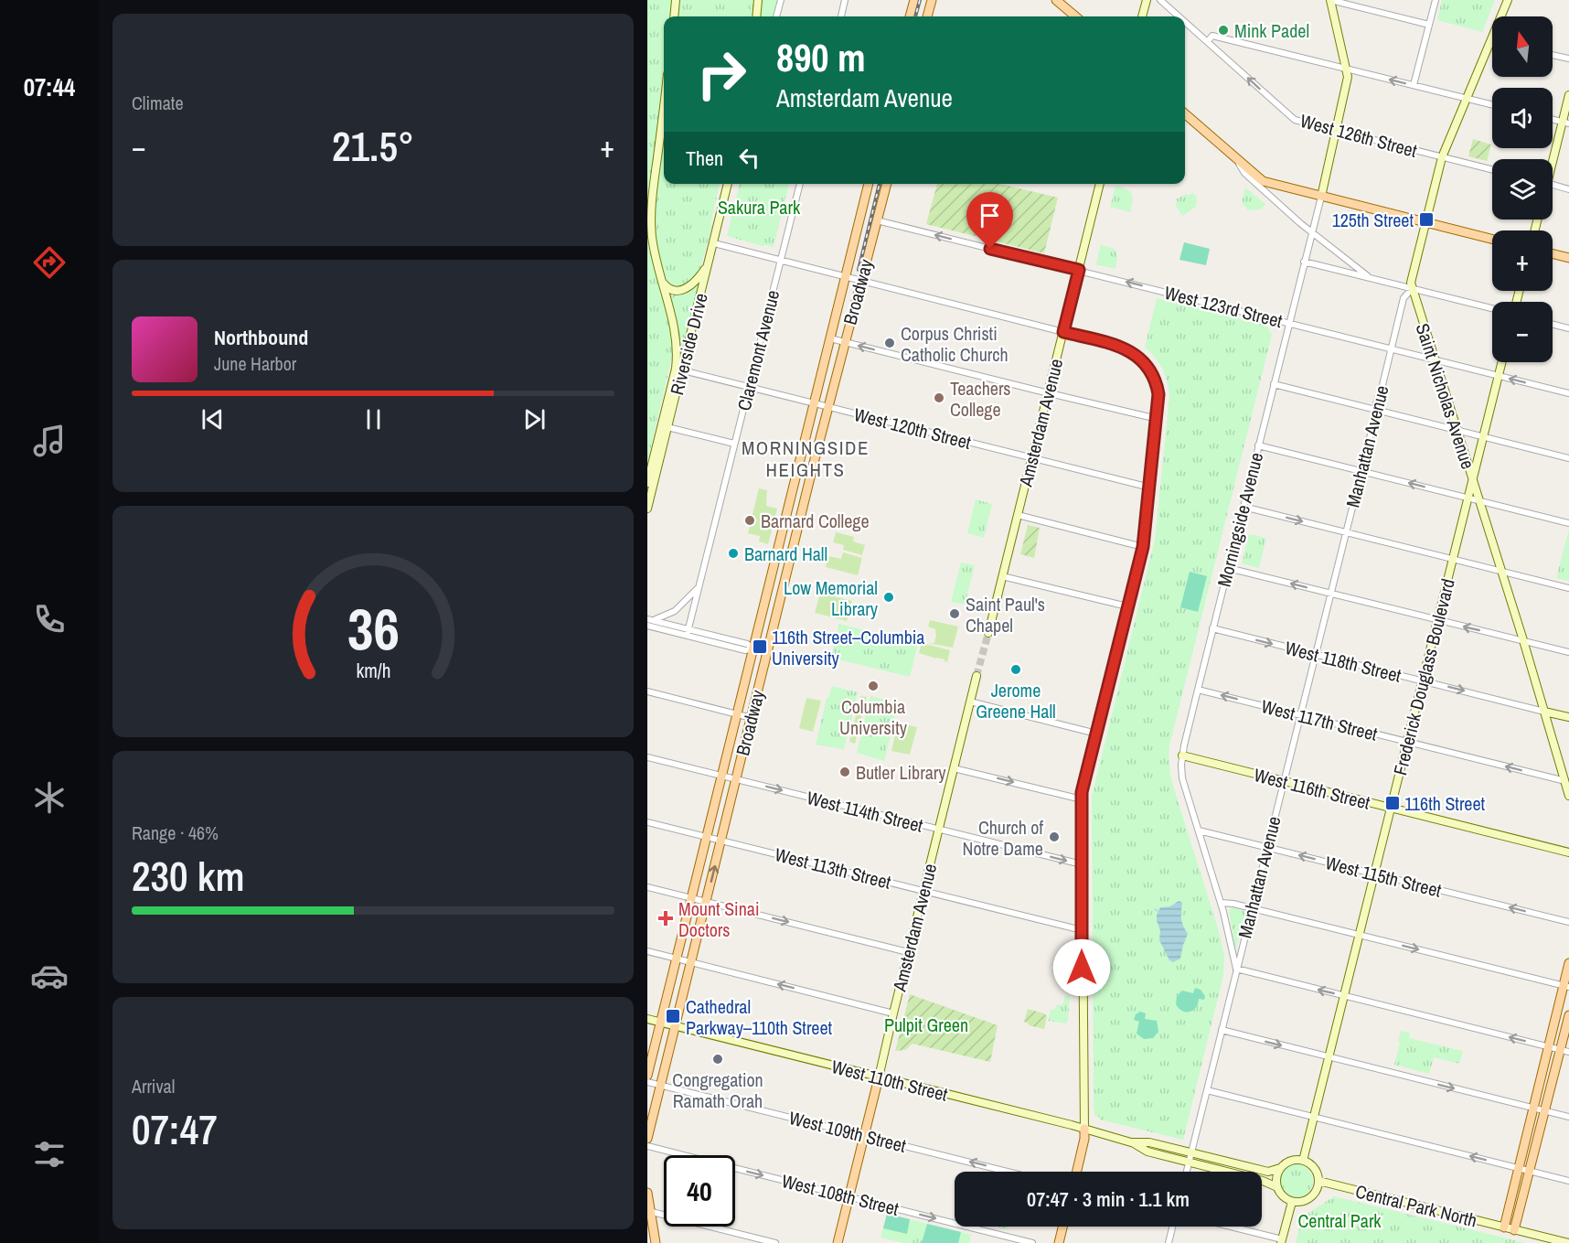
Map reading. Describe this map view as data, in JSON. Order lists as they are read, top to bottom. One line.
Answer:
{"streets":{"main road":["Broadway","Riverside Drive","Saint Nicholas Avenue","Amsterdam Avenue","Morningside Avenue","West 118th Street","Frederick Douglass Boulevard","West 116th Street","West 110th Street","Central Park North"],"street":["West 126th Street","West 123rd Street","Claremont Avenue","West 120th Street","Manhattan Avenue","West 117th Street","West 114th Street","West 113th Street","West 115th Street","West 109th Street","West 108th Street"]},"crossings":[["West 126th Street","Saint Nicholas Avenue"],["West 126th Street","Morningside Avenue"],["Broadway","West 123rd Street"],["Broadway","West 120th Street"],["Broadway","West 114th Street"],["Broadway","West 113th Street"],["Broadway","West 110th Street"],["Broadway","West 109th Street"],["West 123rd Street","Saint Nicholas Avenue"],["West 123rd Street","Amsterdam Avenue"],["West 123rd Street","Manhattan Avenue"],["West 123rd Street","Morningside Avenue"],["West 123rd Street","Frederick Douglass Boulevard"],["Riverside Drive","West 120th Street"],["Claremont Avenue","West 120th Street"],["Saint Nicholas Avenue","Manhattan Avenue"],["Saint Nicholas Avenue","West 118th Street"],["Saint Nicholas Avenue","Frederick Douglass Boulevard"],["Saint Nicholas Avenue","West 117th Street"],["Amsterdam Avenue","West 120th Street"],["Amsterdam Avenue","West 114th Street"],["Amsterdam Avenue","West 113th Street"],["Amsterdam Avenue","West 110th Street"],["Amsterdam Avenue","West 109th Street"],["Amsterdam Avenue","West 108th Street"],["Manhattan Avenue","Morningside Avenue"],["Manhattan Avenue","West 118th Street"],["Manhattan Avenue","West 117th Street"],["Manhattan Avenue","West 116th Street"],["Manhattan Avenue","West 115th Street"],["Manhattan Avenue","West 110th Street"],["Morningside Avenue","West 118th Street"],["Morningside Avenue","West 117th Street"],["Morningside Avenue","West 116th Street"],["Morningside Avenue","West 115th Street"],["West 118th Street","Frederick Douglass Boulevard"],["Frederick Douglass Boulevard","West 117th Street"],["Frederick Douglass Boulevard","West 116th Street"],["Frederick Douglass Boulevard","West 115th Street"],["Frederick Douglass Boulevard","West 110th Street"],["Frederick Douglass Boulevard","Central Park North"],["West 110th Street","Central Park North"]],"one_way":["West 126th Street","West 123rd Street","West 118th Street","West 117th Street","West 114th Street","West 115th Street","West 109th Street","West 108th Street"],"districts":["MORNINGSIDE HEIGHTS"],"parks":["Sakura Park","Pulpit Green","Central Park"],"places":{"other":["Mink Padel","Corpus Christi Catholic Church","Teachers College","Barnard College","Barnard Hall","Low Memorial Library","Saint Paul's Chapel","Jerome Greene Hall","Columbia University","Butler Library","Church of Notre Dame","Congregation Ramath Orah"],"transit":["125th Street","116th Street–Columbia University","116th Street","Cathedral Parkway–110th Street"],"health":["Mount Sinai Doctors"]},"north":"top","page":{"tabs":"07:44","tile":["Climate",["Range · 46%","230 km"],["Arrival","07:47"]],"map_buttons":["+","−"],"turn":["890 m","Amsterdam Avenue"],"heat":["−","21.5°","+"],"then":"Then","song":["Northbound","June Harbor"],"limit":"40","trip":"07:47 · 3 min · 1.1 km","gauge":["36","km/h"]}}
